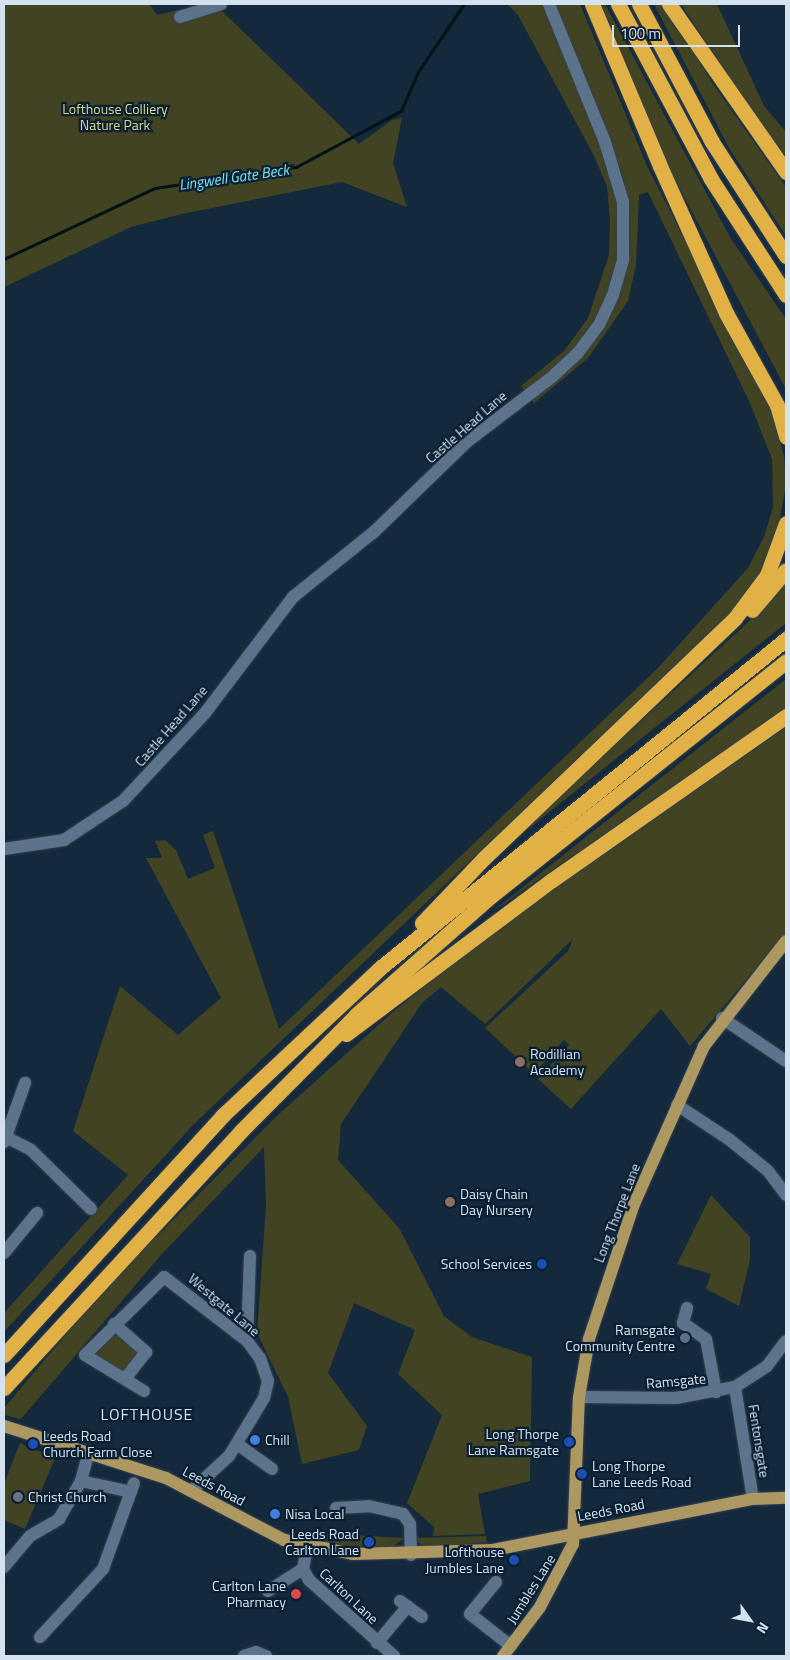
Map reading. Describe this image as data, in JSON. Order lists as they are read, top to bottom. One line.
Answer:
{"streets":{"main road":["Long Thorpe Lane","Leeds Road","Jumbles Lane"],"street":["Castle Head Lane","Westgate Lane","Ramsgate","Fentonsgate","Carlton Lane"]},"crossings":[["Long Thorpe Lane","Ramsgate"],["Long Thorpe Lane","Leeds Road"],["Long Thorpe Lane","Jumbles Lane"],["Ramsgate","Fentonsgate"],["Fentonsgate","Leeds Road"],["Leeds Road","Jumbles Lane"],["Leeds Road","Carlton Lane"]],"districts":["LOFTHOUSE"],"water":["Lingwell Gate Beck"],"parks":["Lofthouse Colliery Nature Park"],"places":["Rodillian Academy","Daisy Chain Day Nursery","School Services","Ramsgate Community Centre","Chill","Long Thorpe Lane Ramsgate","Leeds Road Church Farm Close","Long Thorpe Lane Leeds Road","Christ Church","Nisa Local","Leeds Road Carlton Lane","Lofthouse Jumbles Lane","Carlton Lane Pharmacy"],"scale_bar":"100 m","north":"bottom right"}
